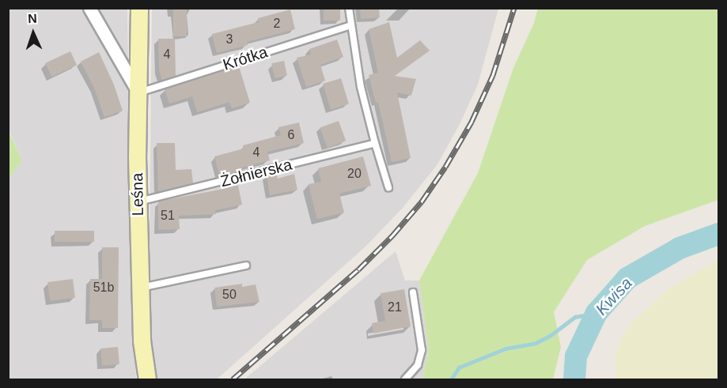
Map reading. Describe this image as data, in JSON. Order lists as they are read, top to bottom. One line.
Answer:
{"streets":{"main road":["Leśna"],"lane":["Krótka","Żołnierska"]},"crossings":[["Krótka","Leśna"],["Żołnierska","Leśna"]],"water":["Kwisa"],"house_numbers":["2","3","4","6","4","20","51","51b","50","21"],"north":"top"}
